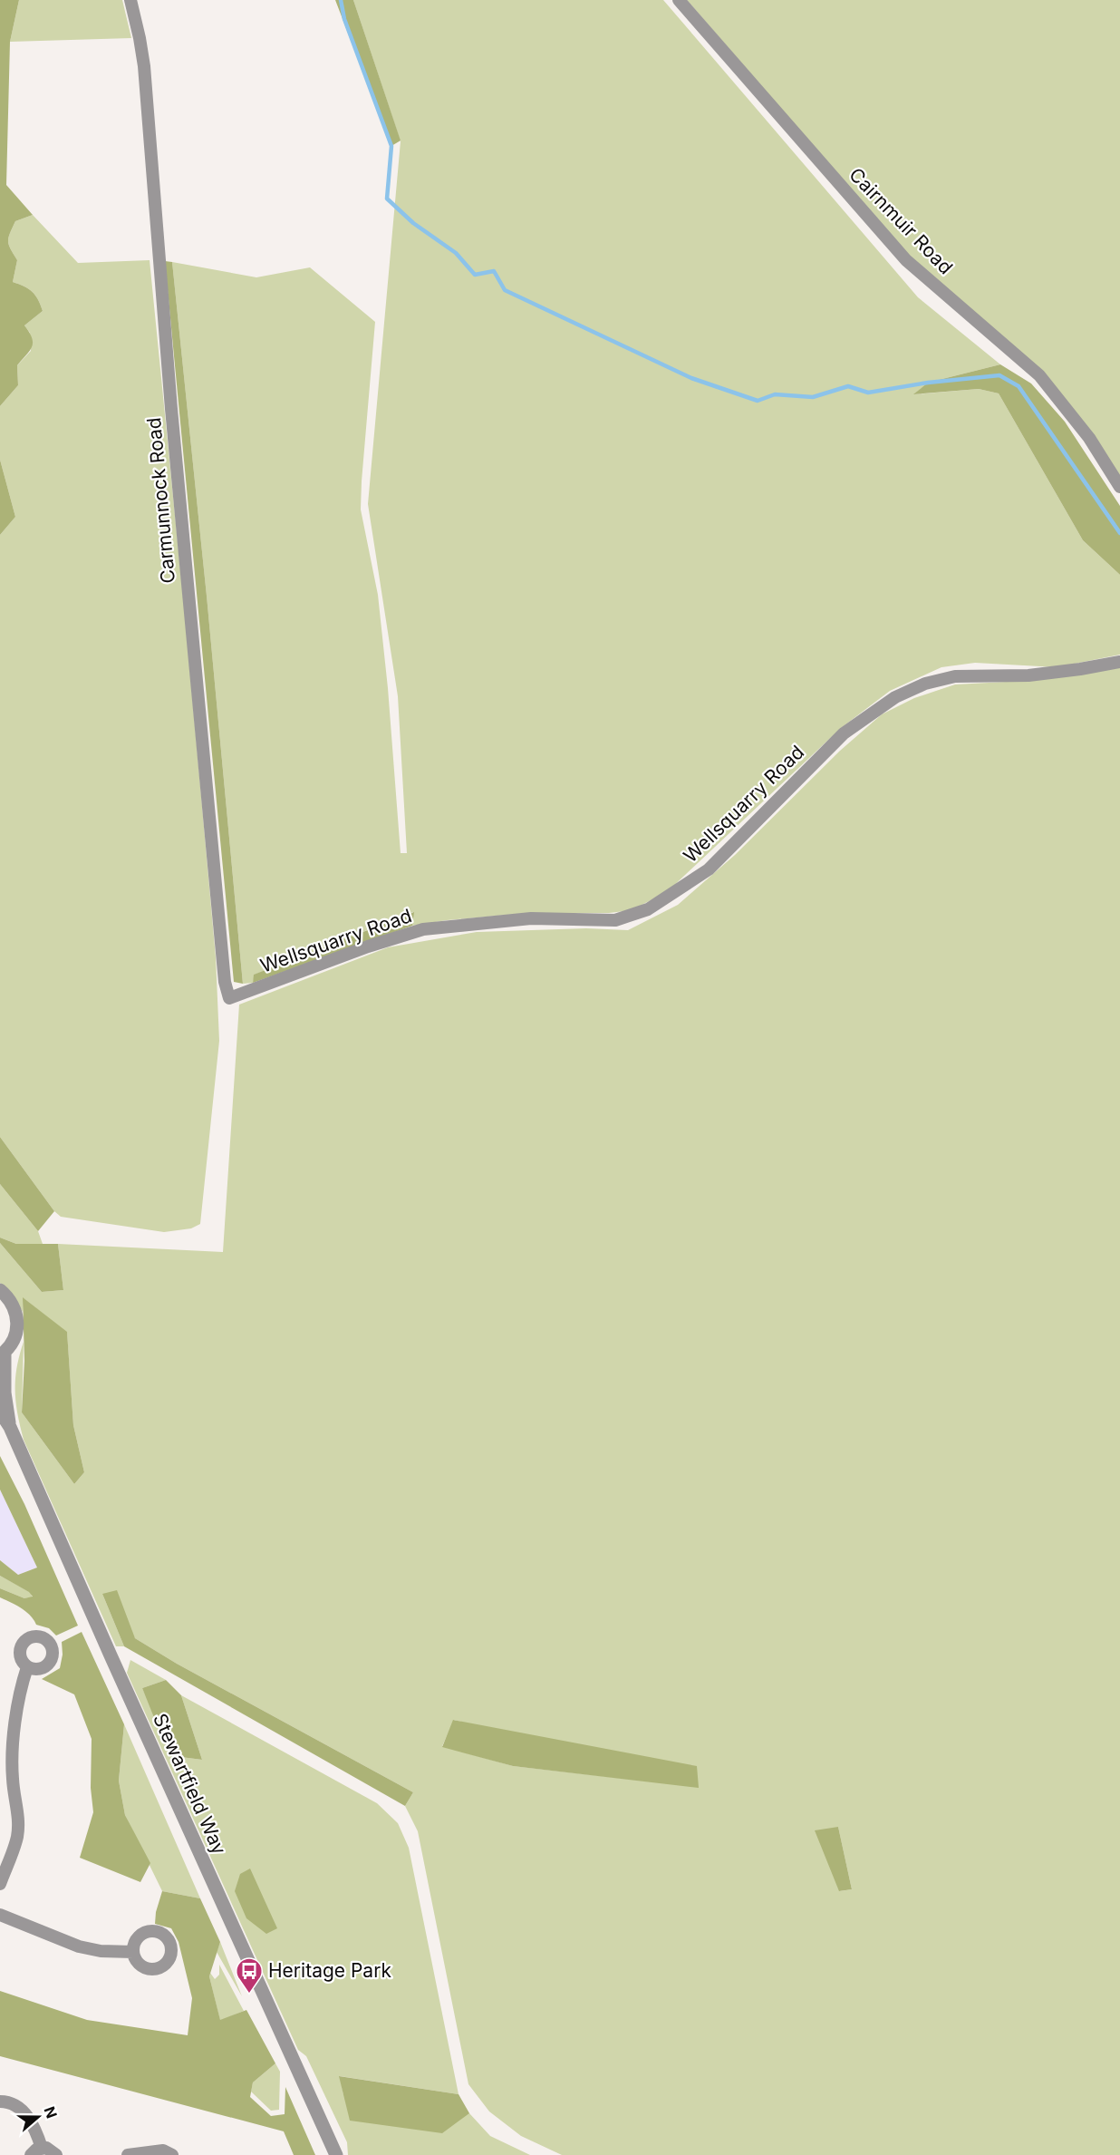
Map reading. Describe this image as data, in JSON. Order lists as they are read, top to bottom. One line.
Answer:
{"streets":{"street":["Cairnmuir Road","Carmunnock Road","Wellsquarry Road","Stewartfield Way"]},"crossings":[["Carmunnock Road","Wellsquarry Road"]],"places":{"bus stop":["Heritage Park"]},"north":"right"}
